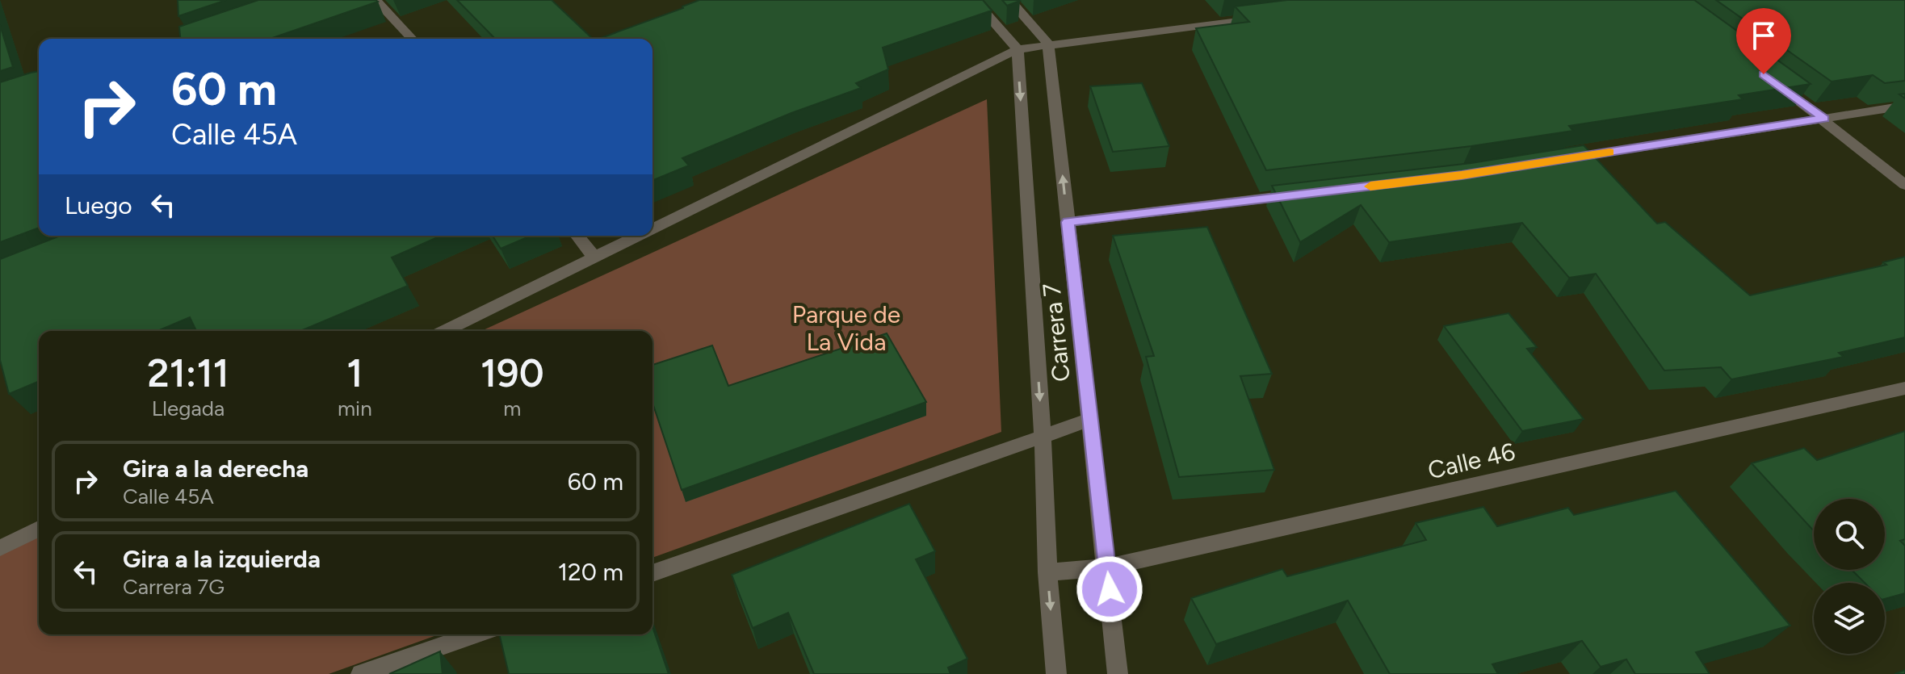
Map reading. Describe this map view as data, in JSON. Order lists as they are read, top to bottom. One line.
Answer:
{"streets":{"street":["Carrera 7","Calle 46"]},"crossings":[["Carrera 7","Calle 46"]],"parks":["Parque de La Vida"],"page":{"turn":["60 m","Calle 45A"],"then":"Luego","eta":["21:11","Llegada","1","min","190","m"],"list":[{"name":"Gira a la derecha","note":"Calle 45A","value":"60 m"},{"name":"Gira a la izquierda","note":"Carrera 7G","value":"120 m"}]}}
